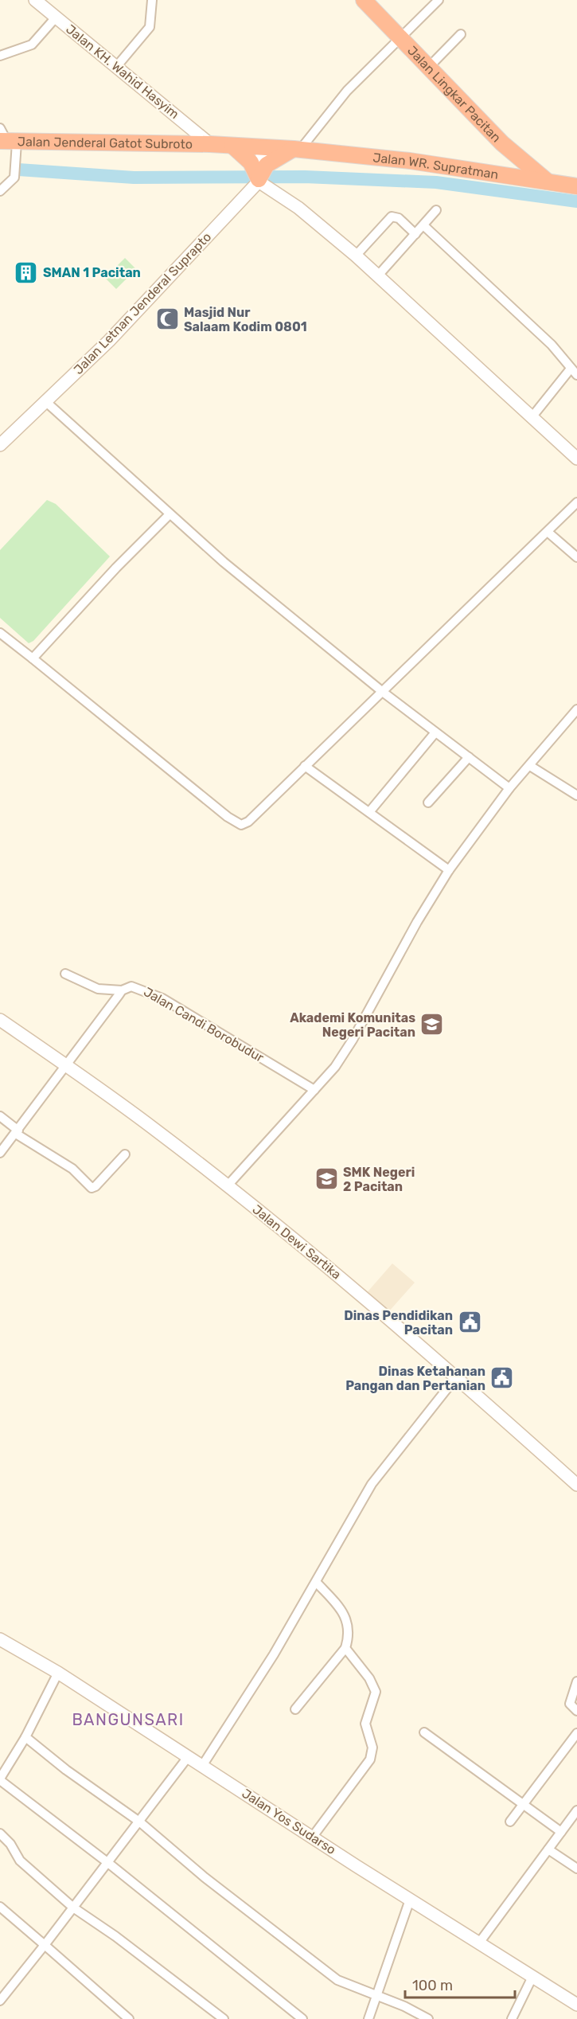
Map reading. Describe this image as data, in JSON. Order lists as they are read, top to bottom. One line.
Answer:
{"streets":{"highway":["Jalan Lingkar Pacitan","Jalan Jenderal Gatot Subroto","Jalan WR. Supratman"],"street":["Jalan KH. Wahid Hasyim","Jalan Letnan Jenderal Suprapto","Jalan Candi Borobudur","Jalan Dewi Sartika","Jalan Yos Sudarso"]},"crossings":[["Jalan KH. Wahid Hasyim","Jalan Jenderal Gatot Subroto"],["Jalan Lingkar Pacitan","Jalan WR. Supratman"],["Jalan Jenderal Gatot Subroto","Jalan WR. Supratman"]],"districts":["BANGUNSARI"],"places":{"building":["SMAN 1 Pacitan"],"mosque":["Masjid Nur Salaam Kodim 0801"],"school or university":["Akademi Komunitas Negeri Pacitan","SMK Negeri 2 Pacitan"],"public building":["Dinas Pendidikan Pacitan","Dinas Ketahanan Pangan dan Pertanian"]},"scale_bar":"100 m"}
